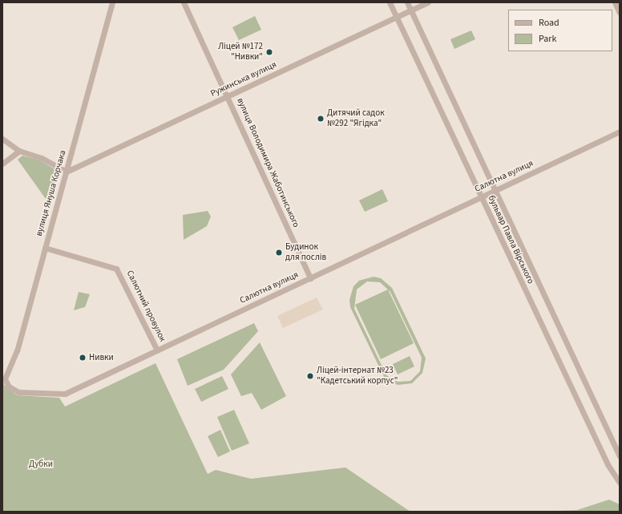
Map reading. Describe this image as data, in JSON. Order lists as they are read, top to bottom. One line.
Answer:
{"streets":{"street":["Ружинська вулиця","вулиця Володимира Жаботинського","Салютна вулиця","вулиця Януша Корчака","бульвар Павла Вірського","Салютний провулок"]},"crossings":[["Ружинська вулиця","вулиця Володимира Жаботинського"],["Ружинська вулиця","вулиця Януша Корчака"],["Ружинська вулиця","бульвар Павла Вірського"],["вулиця Володимира Жаботинського","Салютна вулиця"],["Салютна вулиця","вулиця Януша Корчака"],["Салютна вулиця","бульвар Павла Вірського"],["Салютна вулиця","Салютний провулок"],["вулиця Януша Корчака","Салютний провулок"]],"parks":["Дубки"],"places":["Ліцей №172 \"Нивки\"","Дитячий садок №292 \"Ягідка\"","Будинок для послів","Нивки","Ліцей-інтернат №23 \"Кадетський корпус\""],"legend":["Road","Park"]}
